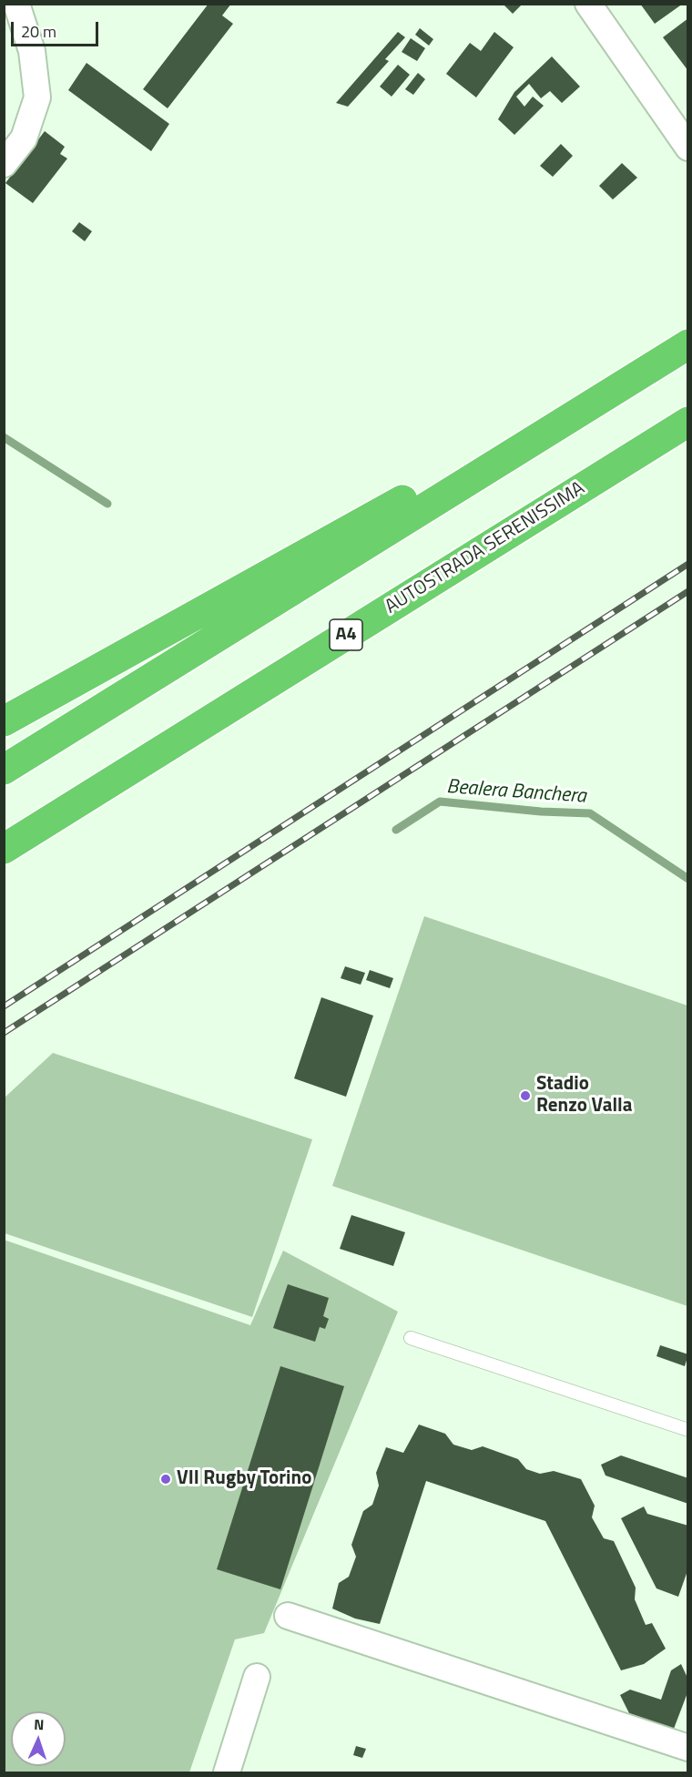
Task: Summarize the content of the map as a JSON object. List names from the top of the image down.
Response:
{
  "streets": {
    "highway": ["AUTOSTRADA SERENISSIMA", "A4"]
  },
  "water": ["Bealera Banchera"],
  "places": ["Stadio Renzo Valla", "VII Rugby Torino"],
  "scale_bar": "20 m",
  "north": "top"
}
